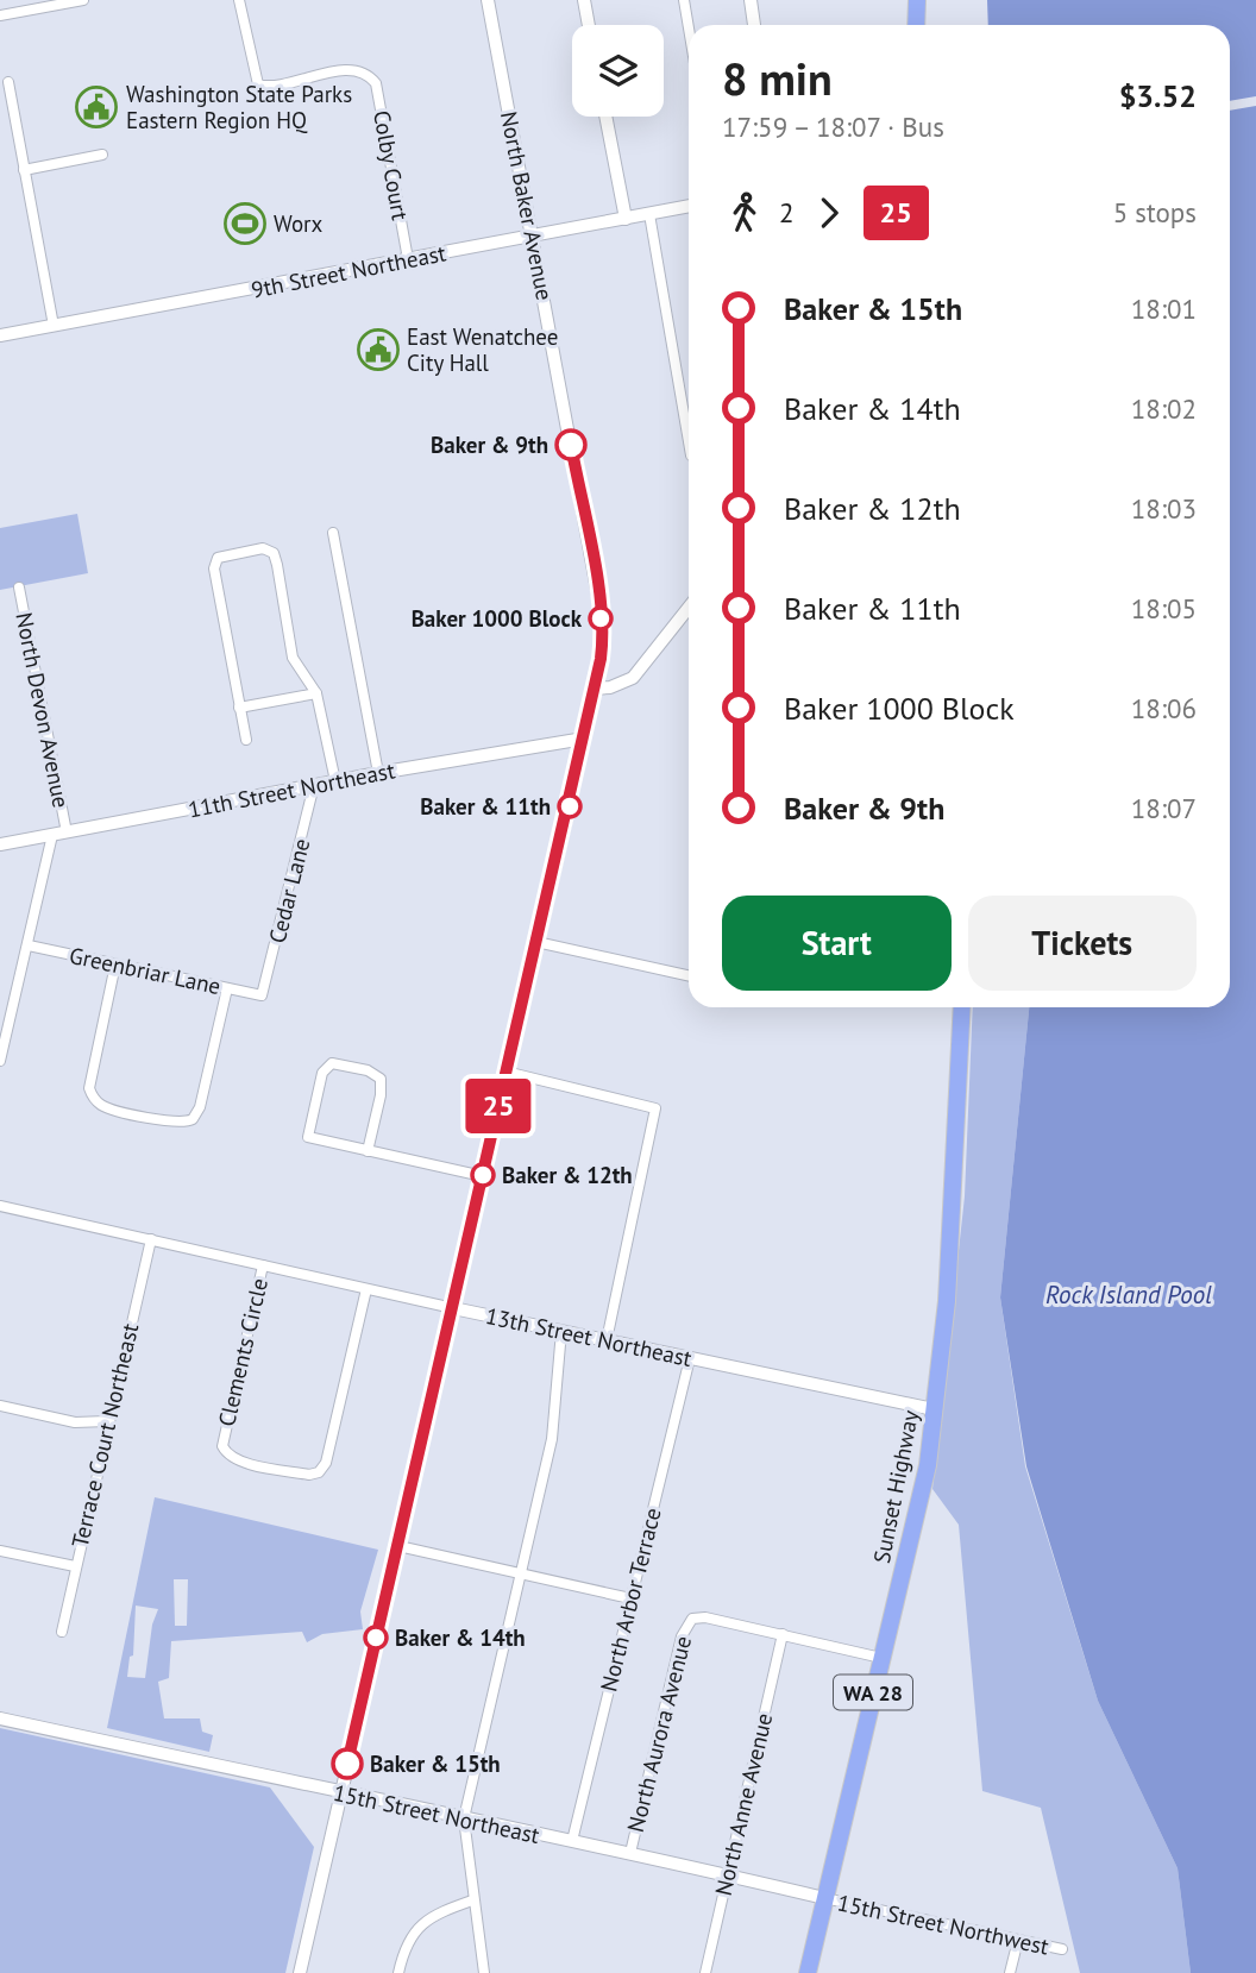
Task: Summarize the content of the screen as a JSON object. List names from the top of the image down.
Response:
{
  "streets": {
    "highway": ["Sunset Highway", "WA 28"],
    "main road": [
      "North Baker Avenue",
      "9th Street Northeast",
      "11th Street Northeast",
      "13th Street Northeast",
      "15th Street Northeast"
    ],
    "street": [
      "Colby Court",
      "North Devon Avenue",
      "Cedar Lane",
      "Greenbriar Lane",
      "Clements Circle",
      "Terrace Court Northeast",
      "North Arbor Terrace",
      "North Aurora Avenue",
      "North Anne Avenue",
      "15th Street Northwest"
    ]
  },
  "crossings": [
    ["Colby Court", "9th Street Northeast"],
    ["North Baker Avenue", "9th Street Northeast"],
    ["North Baker Avenue", "11th Street Northeast"],
    ["North Baker Avenue", "13th Street Northeast"],
    ["North Baker Avenue", "15th Street Northeast"],
    ["North Devon Avenue", "11th Street Northeast"],
    ["North Devon Avenue", "Greenbriar Lane"],
    ["11th Street Northeast", "Cedar Lane"],
    ["Cedar Lane", "Greenbriar Lane"],
    ["13th Street Northeast", "Clements Circle"],
    ["13th Street Northeast", "Terrace Court Northeast"],
    ["13th Street Northeast", "Sunset Highway"],
    ["13th Street Northeast", "North Arbor Terrace"],
    ["Sunset Highway", "15th Street Northeast"],
    ["Sunset Highway", "15th Street Northwest"],
    ["North Arbor Terrace", "15th Street Northeast"],
    ["North Aurora Avenue", "North Anne Avenue"],
    ["North Aurora Avenue", "15th Street Northeast"],
    ["North Anne Avenue", "15th Street Northeast"],
    ["15th Street Northeast", "15th Street Northwest"]
  ],
  "water": ["Rock Island Pool"],
  "places": {
    "public building": ["Washington State Parks Eastern Region HQ", "East Wenatchee City Hall"],
    "sports": ["Worx"],
    "other": [
      "Baker & 9th",
      "Baker 1000 Block",
      "Baker & 11th",
      "Baker & 12th",
      "Baker & 14th",
      "Baker & 15th"
    ]
  },
  "lines": ["bus line 25"],
  "page": {
    "on_map": "25",
    "heading": ["8 min", "17:59 – 18:07 · Bus", "$3.52"],
    "legs": ["2", "25", "5 stops"],
    "list": [
      {
        "name": "Baker & 15th",
        "value": "18:01"
      },
      {
        "name": "Baker & 14th",
        "value": "18:02"
      },
      {
        "name": "Baker & 12th",
        "value": "18:03"
      },
      {
        "name": "Baker & 11th",
        "value": "18:05"
      },
      {
        "name": "Baker 1000 Block",
        "value": "18:06"
      },
      {
        "name": "Baker & 9th",
        "value": "18:07"
      }
    ],
    "buttons": ["Start", "Tickets"]
  }
}
